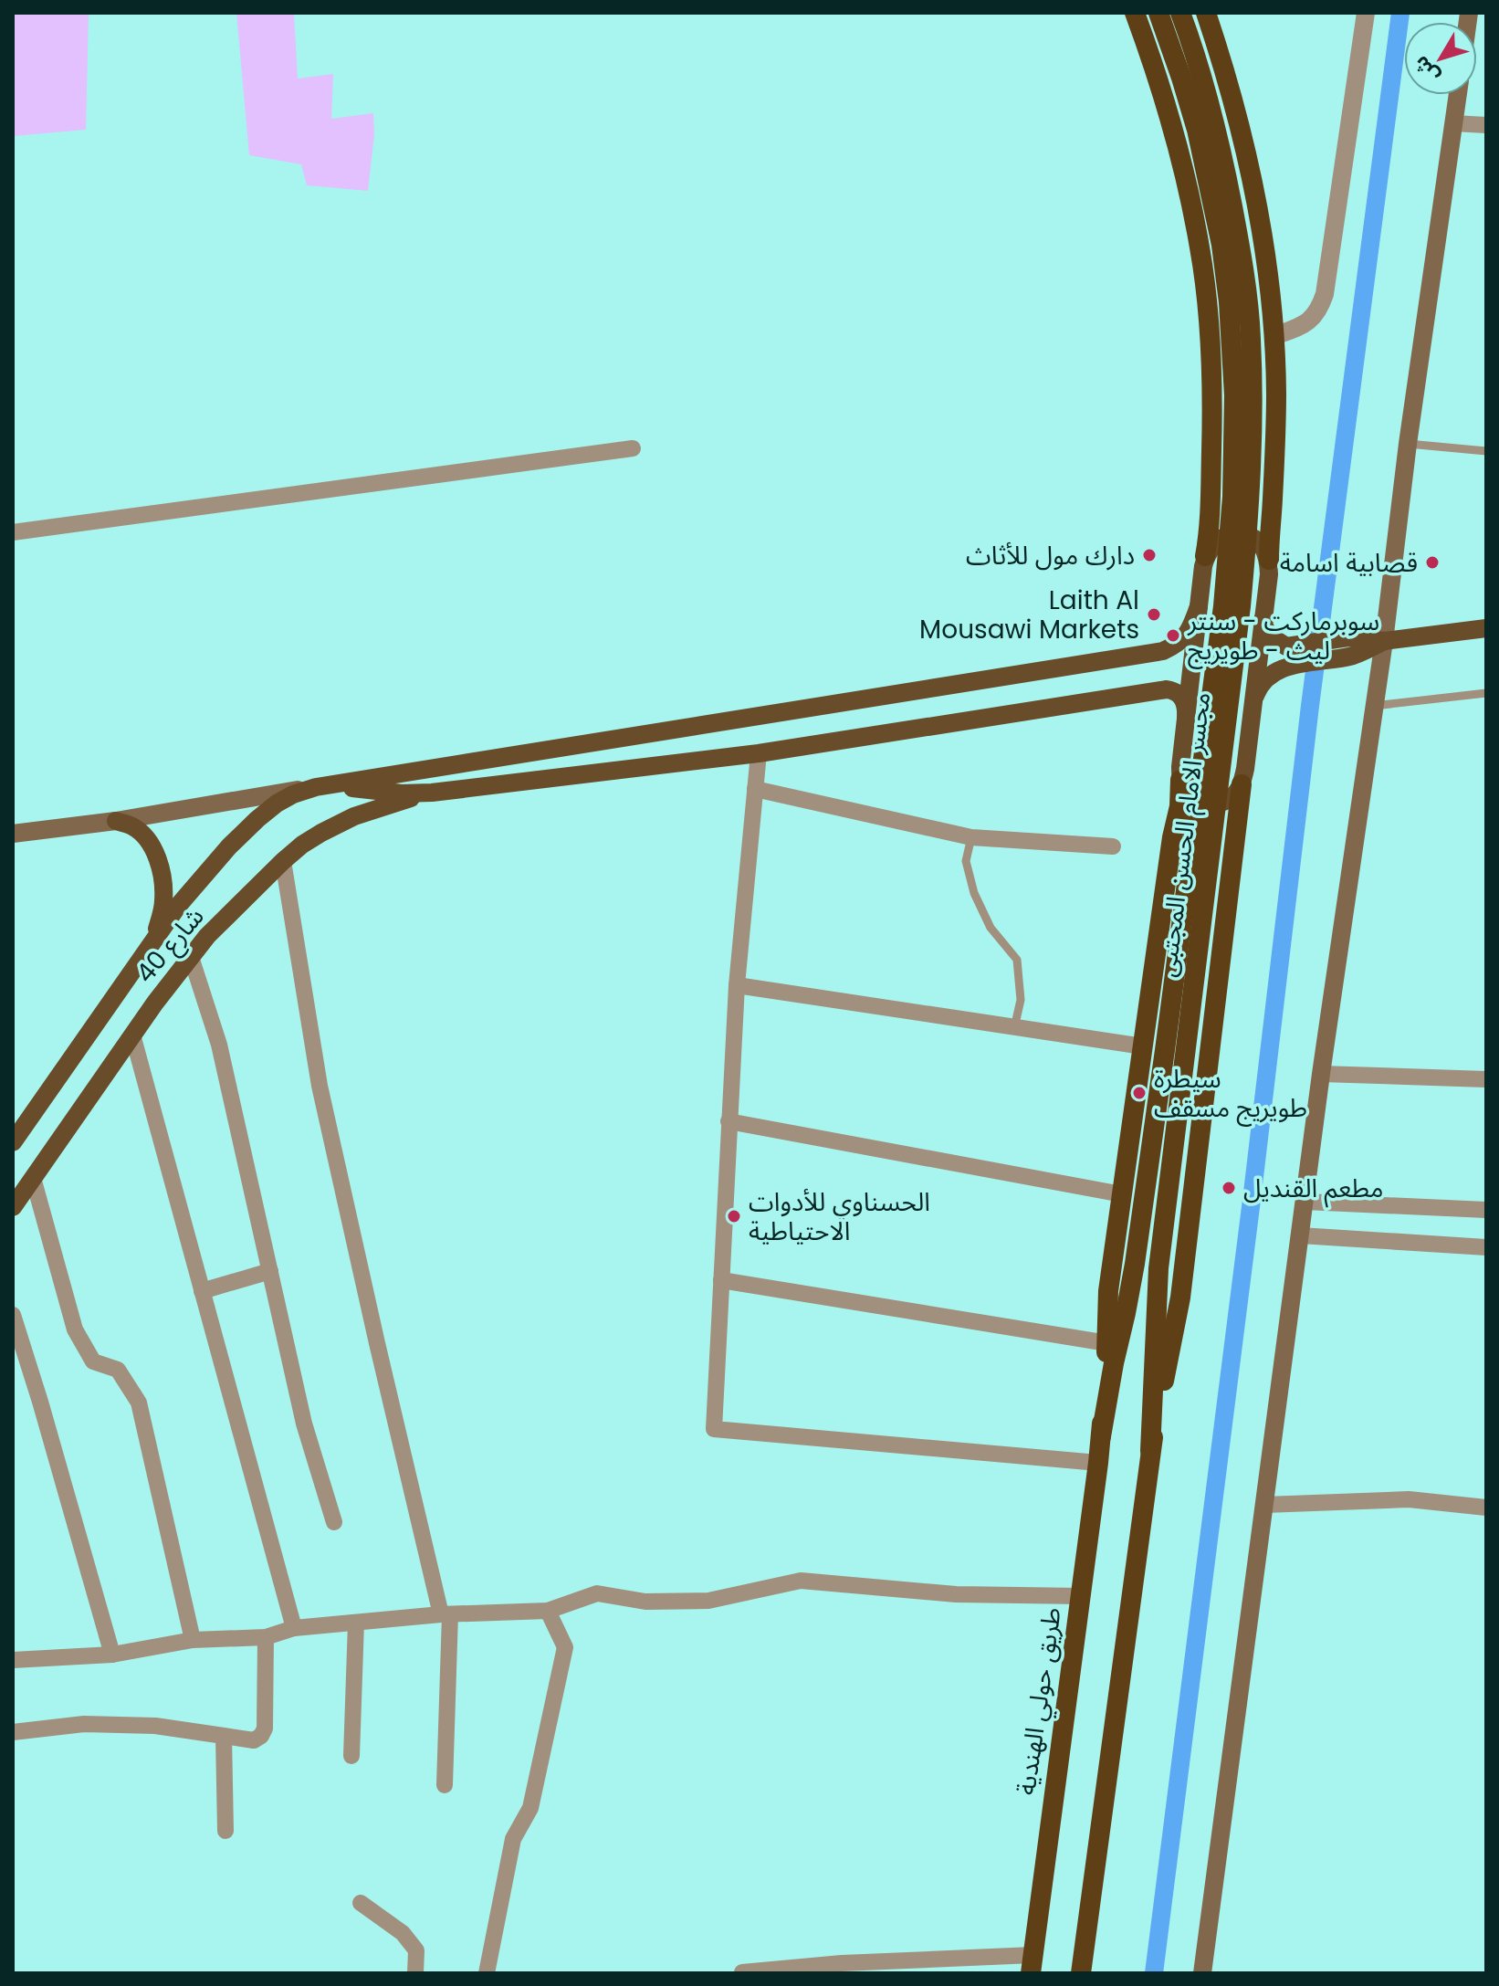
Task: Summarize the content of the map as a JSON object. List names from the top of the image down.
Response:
{
  "streets": {
    "highway": ["مجسر الامام الحسن المجتبى", "طريق حولي الهندية"],
    "main road": ["شارع 40"]
  },
  "crossings": [
    ["مجسر الامام الحسن المجتبى", "طريق حولي الهندية"]
  ],
  "places": [
    "دارك مول للأثاث",
    "قصابية اسامة",
    "Laith Al Mousawi Markets",
    "سوبرماركت - سنتر ليث - طويريج",
    "سيطرة طويريج مسقف",
    "مطعم القنديل",
    "الحسناوي للأدوات الاحتياطية"
  ],
  "north": "bottom left"
}
